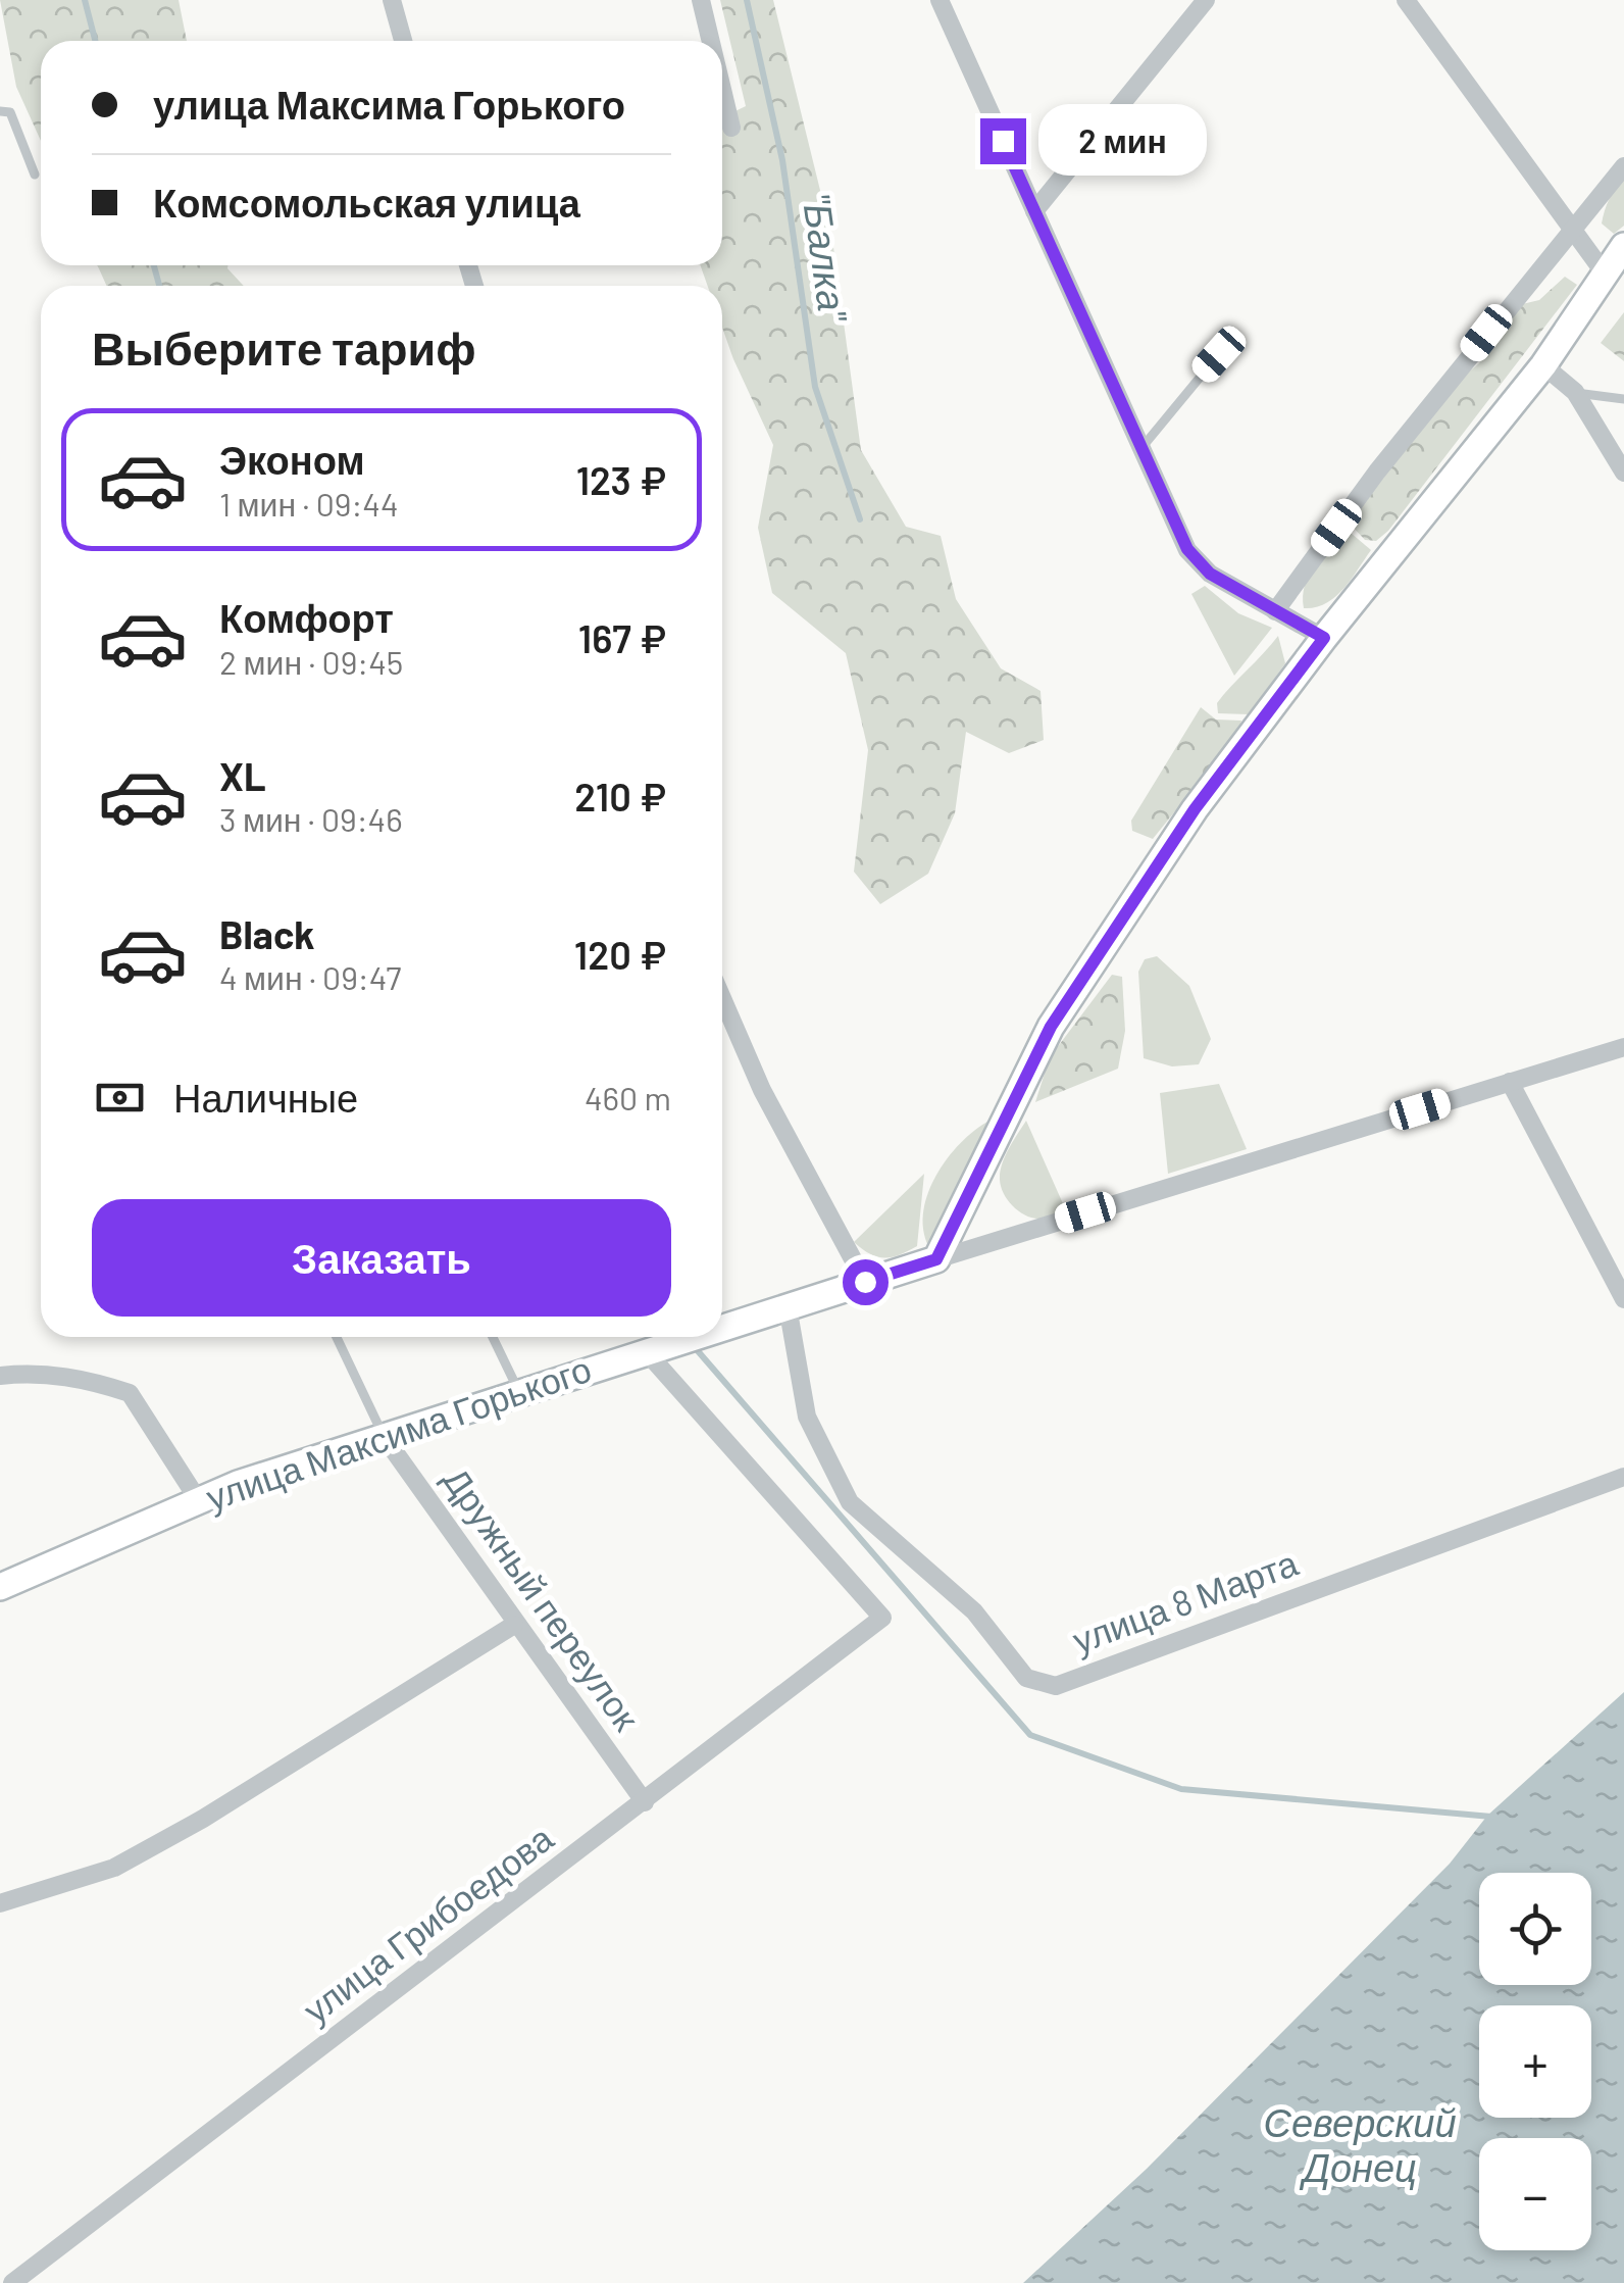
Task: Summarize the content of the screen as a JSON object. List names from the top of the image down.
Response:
{
  "streets": {
    "street": [
      "улица Максима Горького",
      "Дружный переулок",
      "улица 8 Марта",
      "улица Грибоедова"
    ]
  },
  "crossings": [
    ["улица Максима Горького", "Дружный переулок"],
    ["улица Максима Горького", "улица 8 Марта"],
    ["улица Максима Горького", "улица Грибоедова"],
    ["Дружный переулок", "улица Грибоедова"]
  ],
  "water": ["\"Балка\"", "Северский Донец"],
  "page": {
    "banner": ["улица Максима Горького", "Комсомольская улица"],
    "bubble": "2 мин",
    "heading": "Выберите тариф",
    "list": [
      {
        "name": "Эконом",
        "note": "1 мин · 09:44",
        "value": "123 ₽"
      },
      {
        "name": "Комфорт",
        "note": "2 мин · 09:45",
        "value": "167 ₽"
      },
      {
        "name": "XL",
        "note": "3 мин · 09:46",
        "value": "210 ₽"
      },
      {
        "name": "Black",
        "note": "4 мин · 09:47",
        "value": "120 ₽"
      }
    ],
    "pay": ["Наличные", "460 m"],
    "buttons": "Заказать",
    "map_buttons": ["+", "−"]
  }
}
